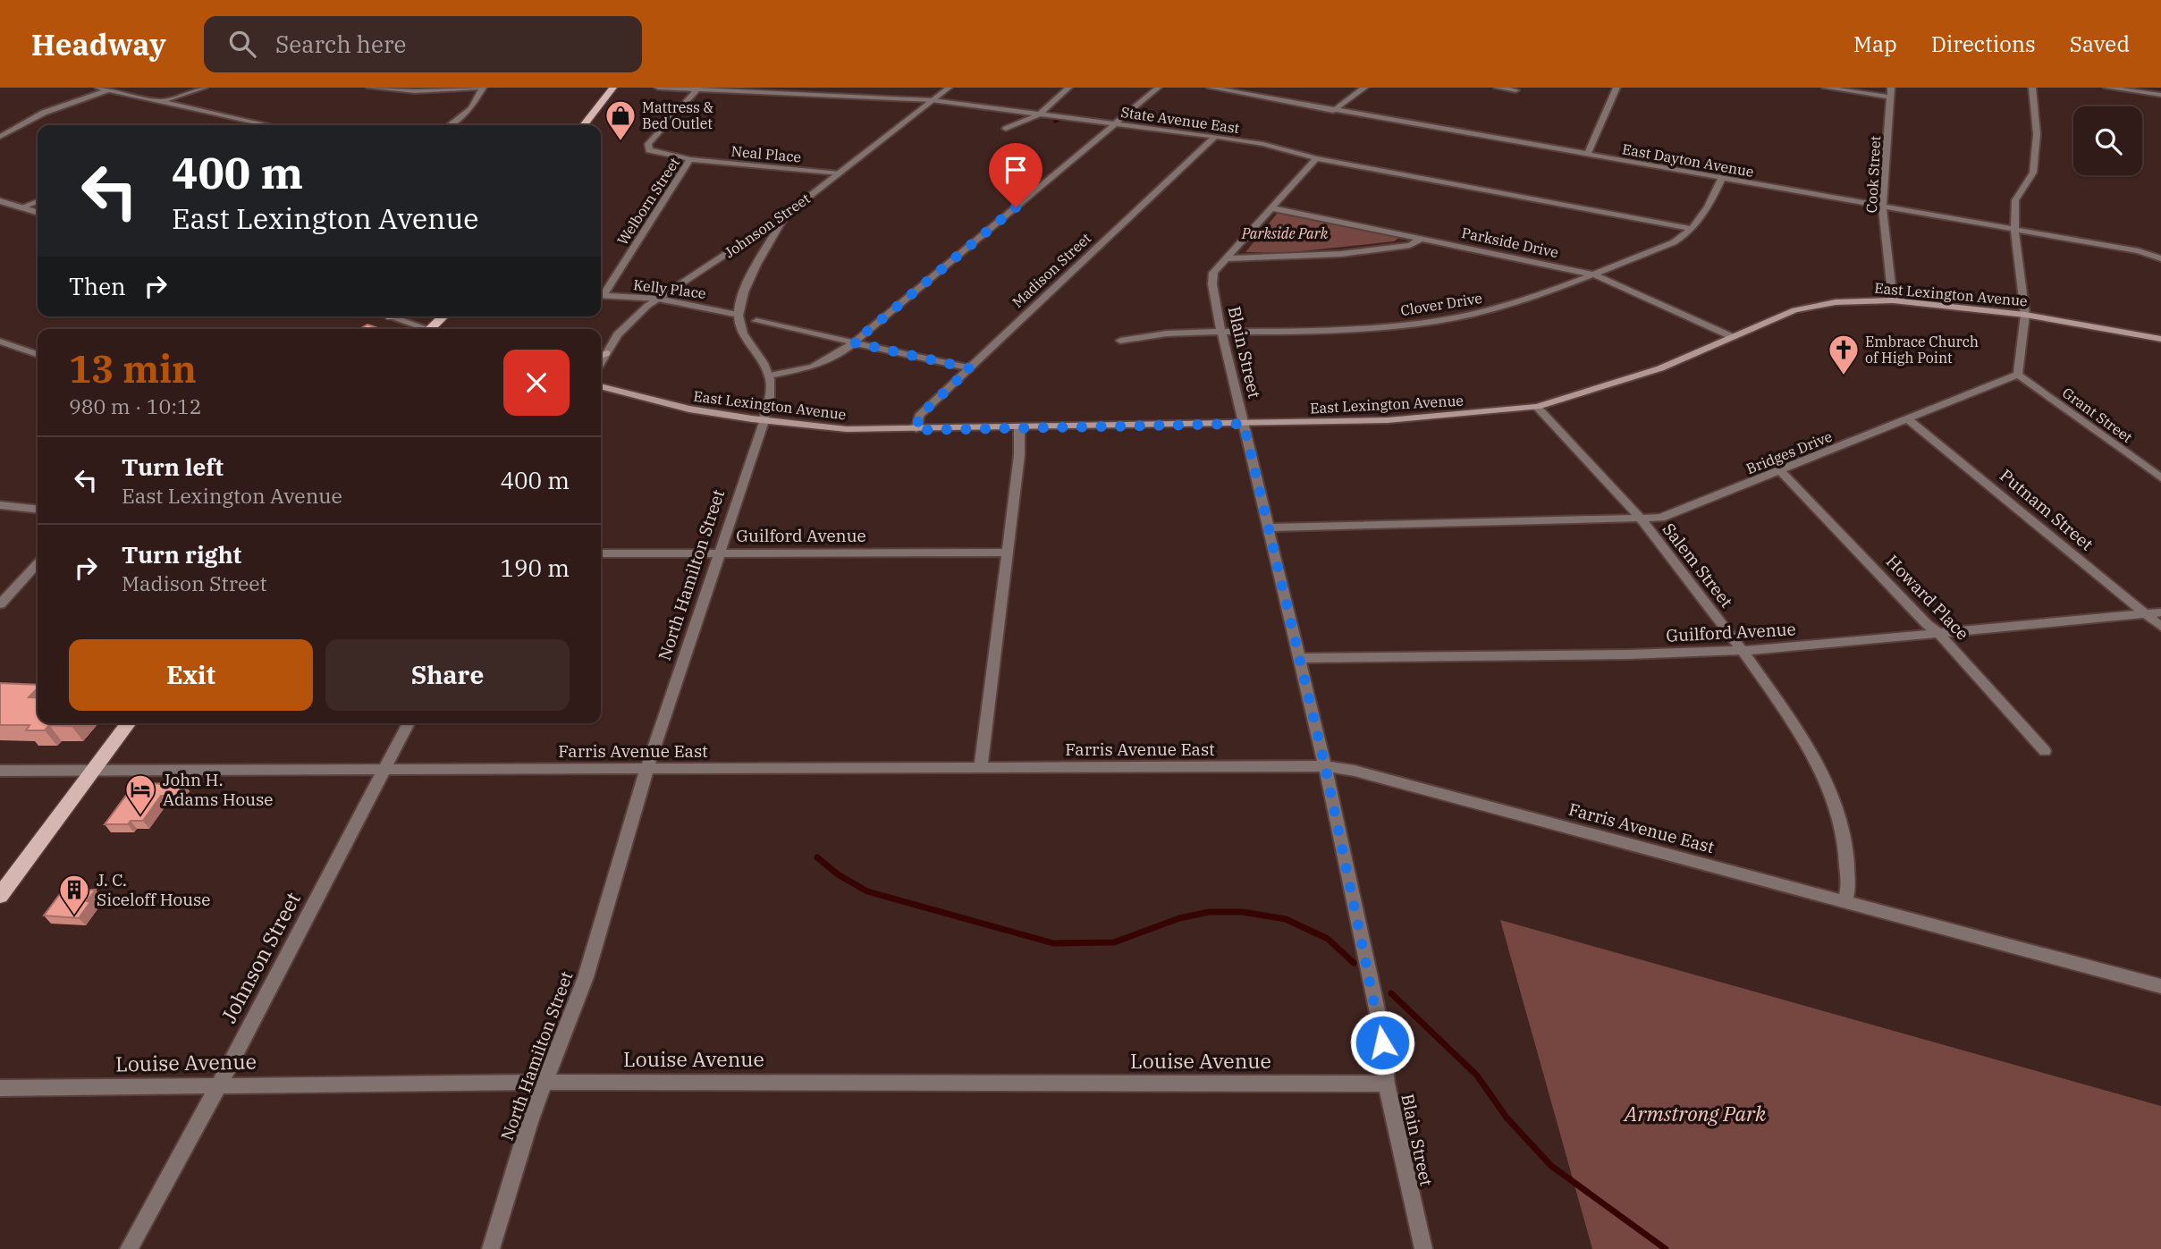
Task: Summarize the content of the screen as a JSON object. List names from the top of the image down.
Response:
{
  "streets": {
    "main road": ["East Lexington Avenue"],
    "street": [
      "State Avenue East",
      "Neal Place",
      "East Dayton Avenue",
      "Cook Street",
      "Welborn Street",
      "Johnson Street",
      "Parkside Drive",
      "Madison Street",
      "Kelly Place",
      "Clover Drive",
      "Blain Street",
      "Grant Street",
      "Bridges Drive",
      "Putnam Street",
      "Guilford Avenue",
      "Salem Street",
      "North Hamilton Street",
      "Howard Place",
      "Farris Avenue East",
      "Louise Avenue"
    ]
  },
  "crossings": [
    ["State Avenue East", "Welborn Street"],
    ["State Avenue East", "Johnson Street"],
    ["State Avenue East", "Madison Street"],
    ["State Avenue East", "Clover Drive"],
    ["State Avenue East", "Blain Street"],
    ["Neal Place", "Welborn Street"],
    ["Neal Place", "Johnson Street"],
    ["East Dayton Avenue", "Cook Street"],
    ["East Dayton Avenue", "Clover Drive"],
    ["Cook Street", "East Lexington Avenue"],
    ["Johnson Street", "Kelly Place"],
    ["Johnson Street", "Farris Avenue East"],
    ["Johnson Street", "Louise Avenue"],
    ["Parkside Drive", "East Lexington Avenue"],
    ["Parkside Drive", "Clover Drive"],
    ["Parkside Drive", "Blain Street"],
    ["Madison Street", "East Lexington Avenue"],
    ["East Lexington Avenue", "Blain Street"],
    ["East Lexington Avenue", "Salem Street"],
    ["East Lexington Avenue", "North Hamilton Street"],
    ["Clover Drive", "Blain Street"],
    ["Blain Street", "Bridges Drive"],
    ["Blain Street", "Guilford Avenue"],
    ["Blain Street", "Farris Avenue East"],
    ["Blain Street", "Louise Avenue"],
    ["Grant Street", "Bridges Drive"],
    ["Bridges Drive", "Putnam Street"],
    ["Bridges Drive", "Salem Street"],
    ["Bridges Drive", "Howard Place"],
    ["Putnam Street", "Guilford Avenue"],
    ["Guilford Avenue", "Salem Street"],
    ["Guilford Avenue", "North Hamilton Street"],
    ["Guilford Avenue", "Howard Place"],
    ["Salem Street", "Farris Avenue East"],
    ["North Hamilton Street", "Farris Avenue East"],
    ["North Hamilton Street", "Louise Avenue"]
  ],
  "parks": ["Parkside Park", "Armstrong Park"],
  "places": {
    "shop": ["Mattress & Bed Outlet"],
    "church": ["Embrace Church of High Point"],
    "hotel": ["John H. Adams House"],
    "building": ["J. C. Siceloff House"]
  },
  "page": {
    "header": "Headway",
    "search": "Search here",
    "nav": ["Map", "Directions", "Saved"],
    "turn": ["400 m", "East Lexington Avenue"],
    "then": "Then",
    "heading": ["13 min", "980 m · 10:12"],
    "list": [
      {
        "name": "Turn left",
        "note": "East Lexington Avenue",
        "value": "400 m"
      },
      {
        "name": "Turn right",
        "note": "Madison Street",
        "value": "190 m"
      }
    ],
    "buttons": ["Exit", "Share"]
  }
}
